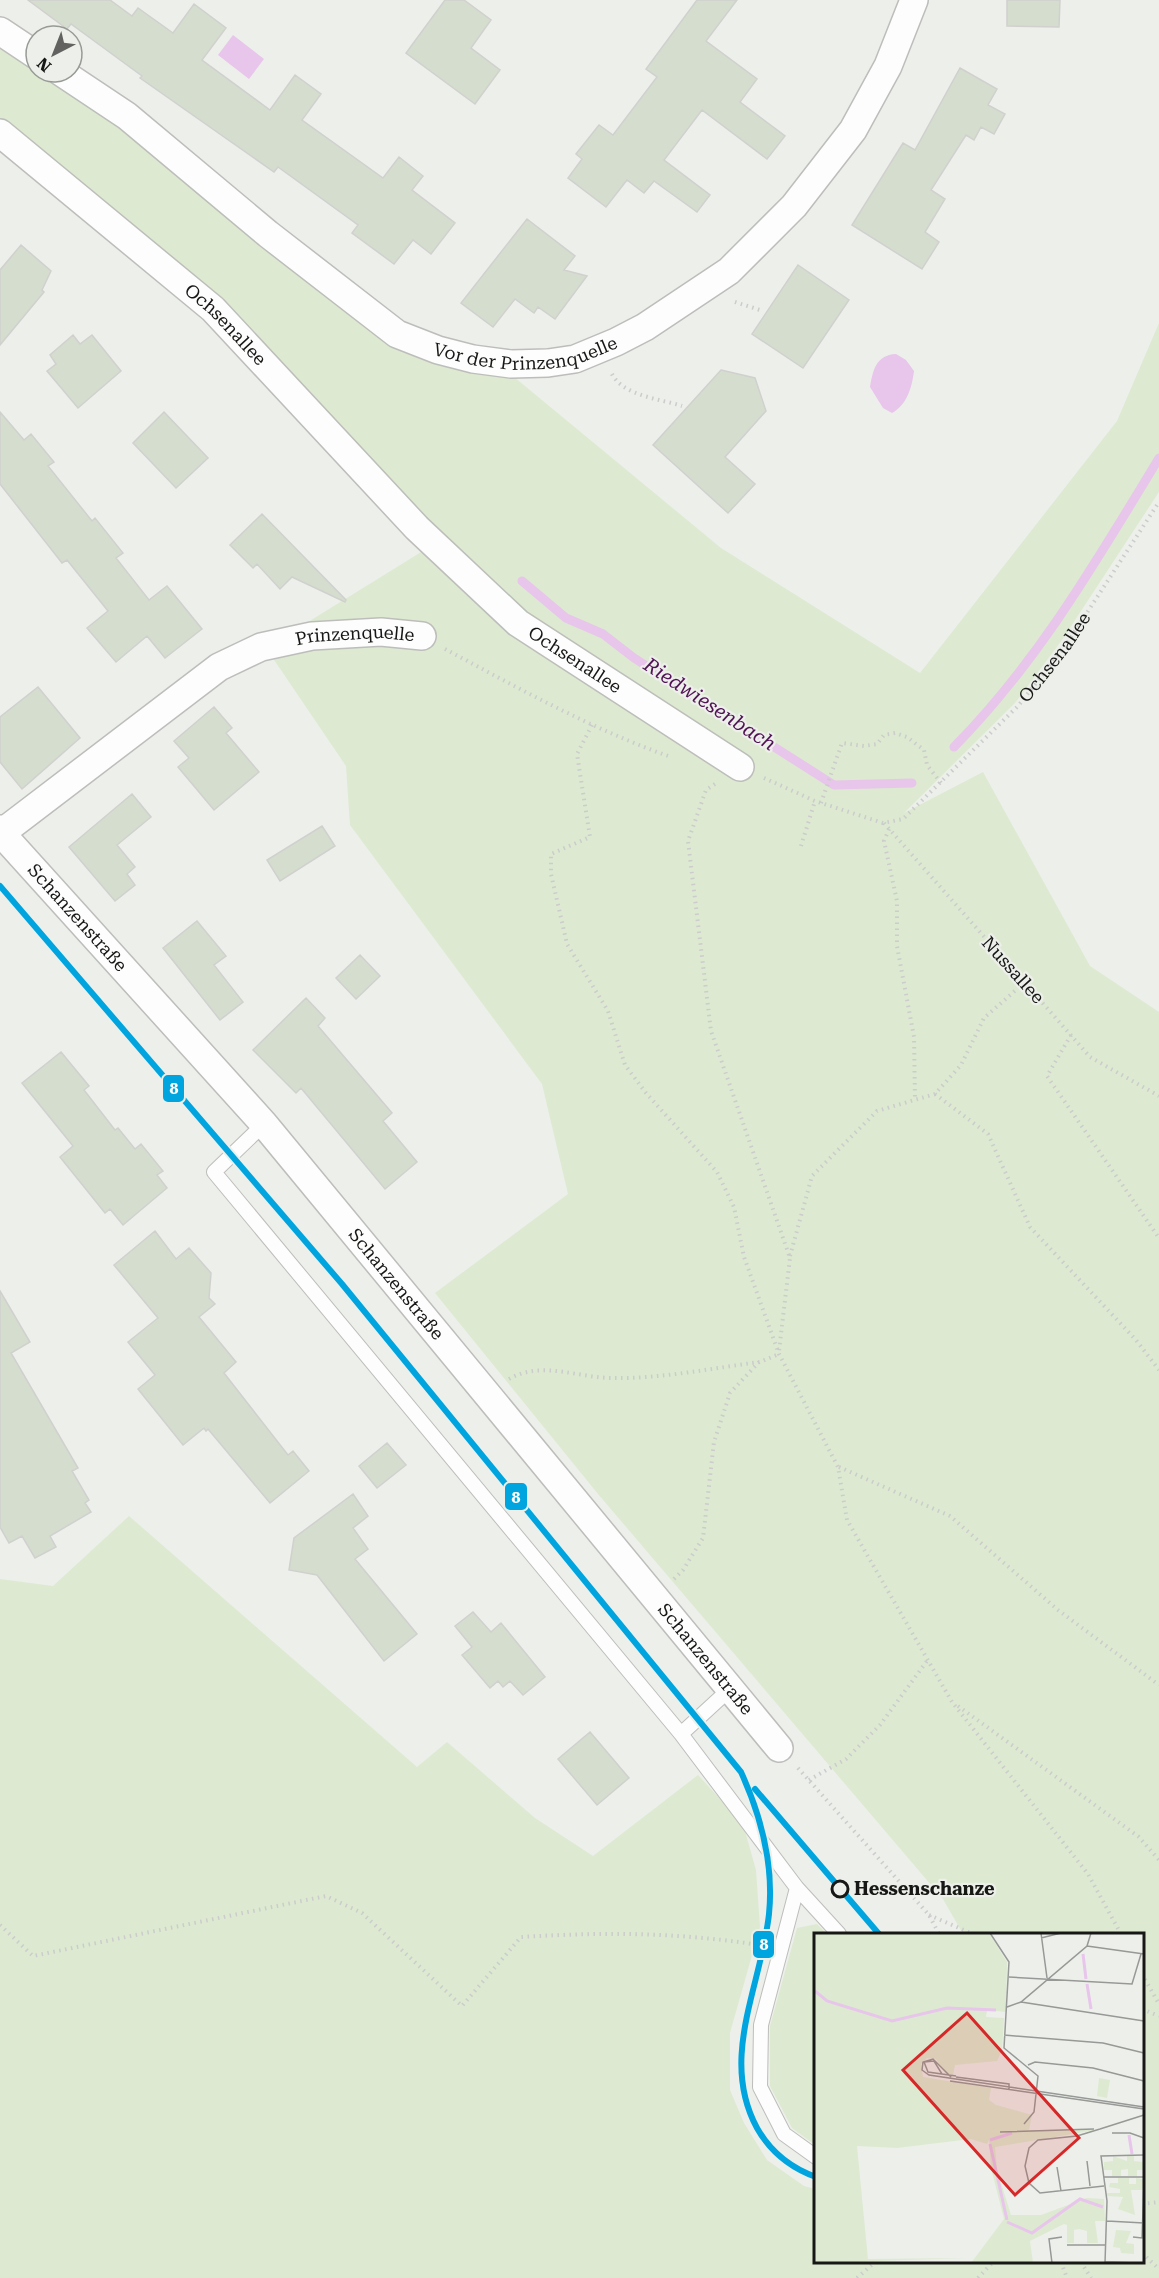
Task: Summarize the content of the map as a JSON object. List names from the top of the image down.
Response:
{
  "streets": {
    "street": [
      "Ochsenallee",
      "Vor der Prinzenquelle",
      "Prinzenquelle",
      "Schanzenstraße"
    ],
    "path": ["Nussallee"]
  },
  "crossings": [
    ["Ochsenallee", "Nussallee"],
    ["Prinzenquelle", "Schanzenstraße"]
  ],
  "water": ["Riedwiesenbach"],
  "places": ["Hessenschanze"],
  "lines": ["transit line 8"],
  "north": "bottom left"
}
